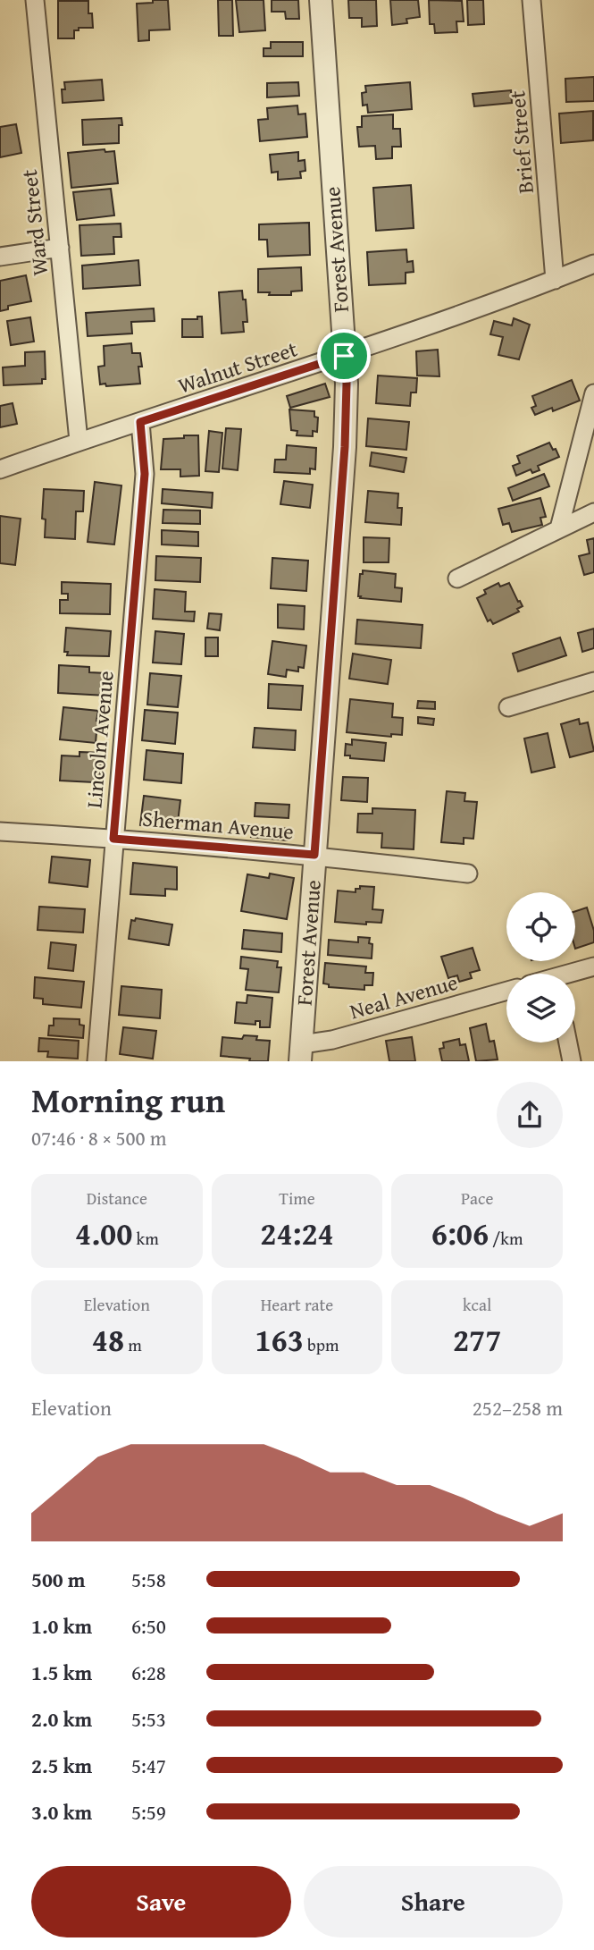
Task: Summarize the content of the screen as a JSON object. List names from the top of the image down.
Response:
{
  "streets": {
    "street": [
      "Brief Street",
      "Ward Street",
      "Forest Avenue",
      "Walnut Street",
      "Lincoln Avenue",
      "Sherman Avenue",
      "Neal Avenue"
    ]
  },
  "crossings": [
    ["Brief Street", "Walnut Street"],
    ["Ward Street", "Walnut Street"],
    ["Forest Avenue", "Walnut Street"],
    ["Forest Avenue", "Sherman Avenue"],
    ["Forest Avenue", "Neal Avenue"],
    ["Walnut Street", "Lincoln Avenue"],
    ["Lincoln Avenue", "Sherman Avenue"]
  ],
  "page": {
    "heading": ["Morning run", "07:46 · 8 × 500 m"],
    "stats": [
      ["Distance", "4.00 km"],
      ["Time", "24:24"],
      ["Pace", "6:06 /km"],
      ["Elevation", "48 m"],
      ["Heart rate", "163 bpm"],
      ["kcal", "277"]
    ],
    "chart": ["Elevation", "252–258 m"],
    "list": [
      {
        "name": "500 m",
        "note": "5:58"
      },
      {
        "name": "1.0 km",
        "note": "6:50"
      },
      {
        "name": "1.5 km",
        "note": "6:28"
      },
      {
        "name": "2.0 km",
        "note": "5:53"
      },
      {
        "name": "2.5 km",
        "note": "5:47"
      },
      {
        "name": "3.0 km",
        "note": "5:59"
      }
    ],
    "buttons": ["Save", "Share"]
  }
}
